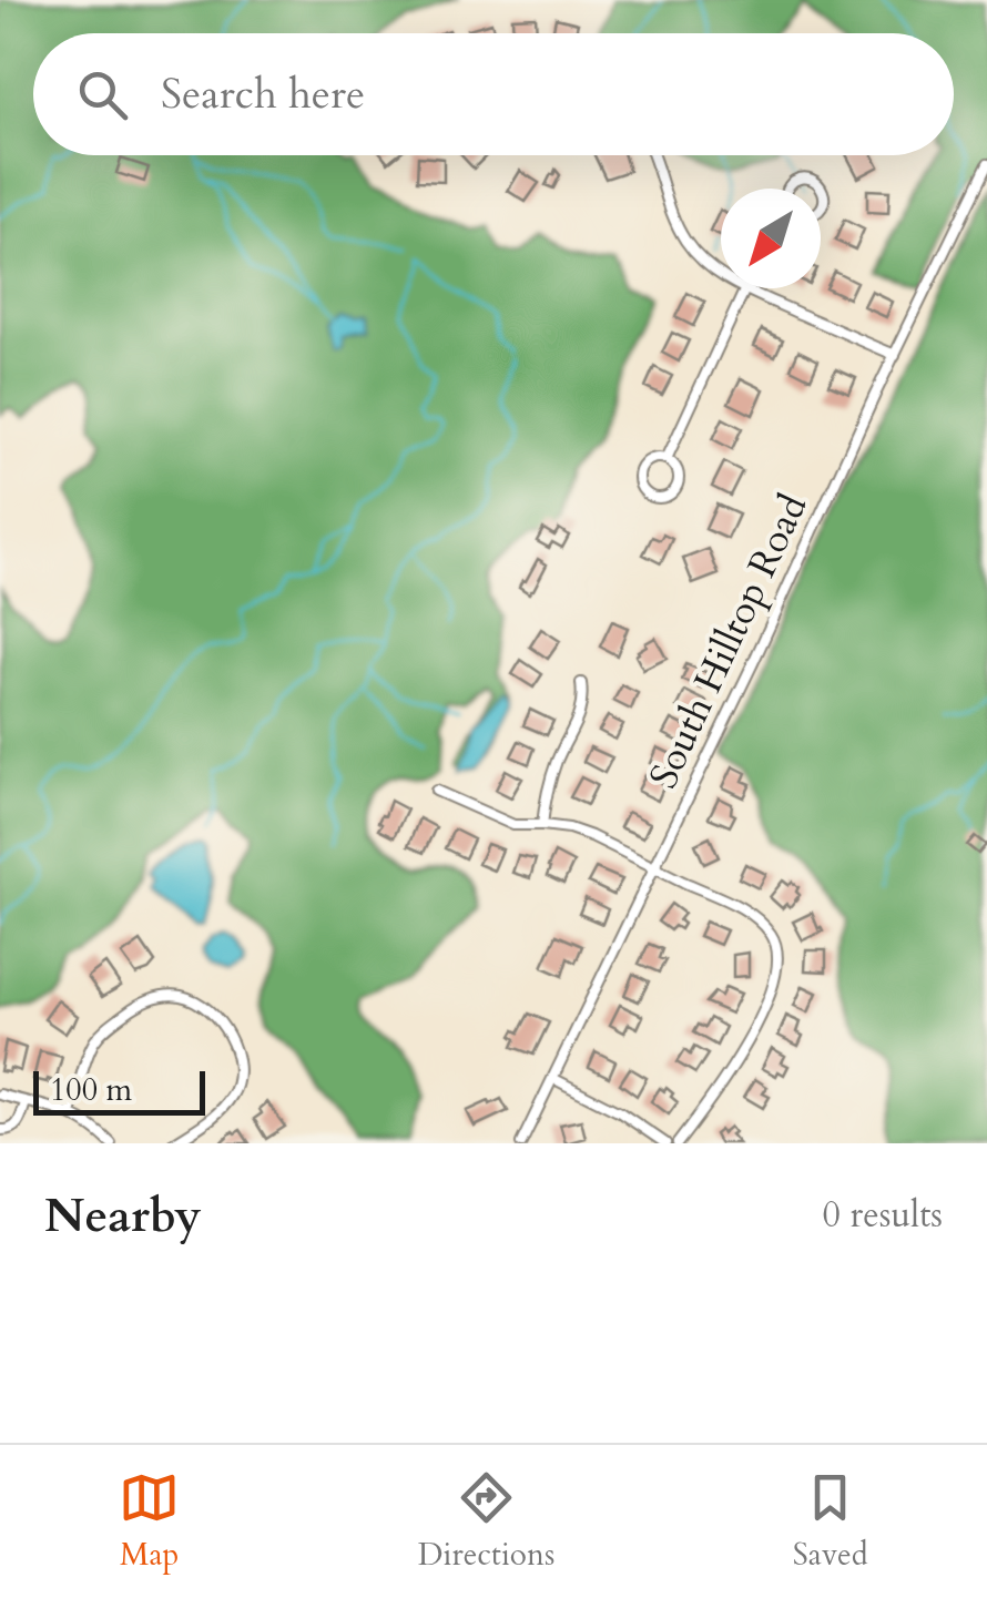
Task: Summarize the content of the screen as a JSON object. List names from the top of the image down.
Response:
{
  "streets": {
    "street": ["South Hilltop Road"]
  },
  "scale_bar": "100 m",
  "north": "bottom left",
  "page": {
    "search": "Search here",
    "scale": "100 m",
    "heading": ["Nearby", "0 results"],
    "nav": ["Map", "Directions", "Saved"]
  }
}
